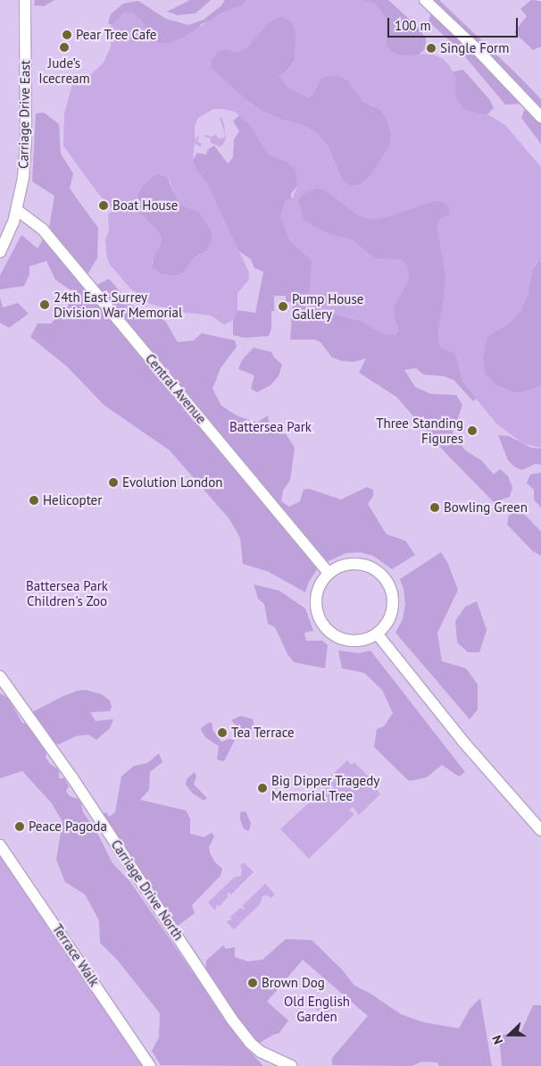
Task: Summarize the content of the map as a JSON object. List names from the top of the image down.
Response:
{
  "streets": {
    "street": [
      "Carriage Drive East",
      "Central Avenue",
      "Carriage Drive North",
      "Terrace Walk"
    ]
  },
  "crossings": [
    ["Carriage Drive East", "Central Avenue"]
  ],
  "parks": ["Battersea Park", "Battersea Park Children's Zoo", "Old English Garden"],
  "places": [
    "Pear Tree Cafe",
    "Jude’s Icecream",
    "Single Form",
    "Boat House",
    "24th East Surrey Division War Memorial",
    "Pump House Gallery",
    "Three Standing Figures",
    "Evolution London",
    "Helicopter",
    "Bowling Green",
    "Tea Terrace",
    "Big Dipper Tragedy Memorial Tree",
    "Peace Pagoda",
    "Brown Dog"
  ],
  "scale_bar": "100 m",
  "north": "left"
}
